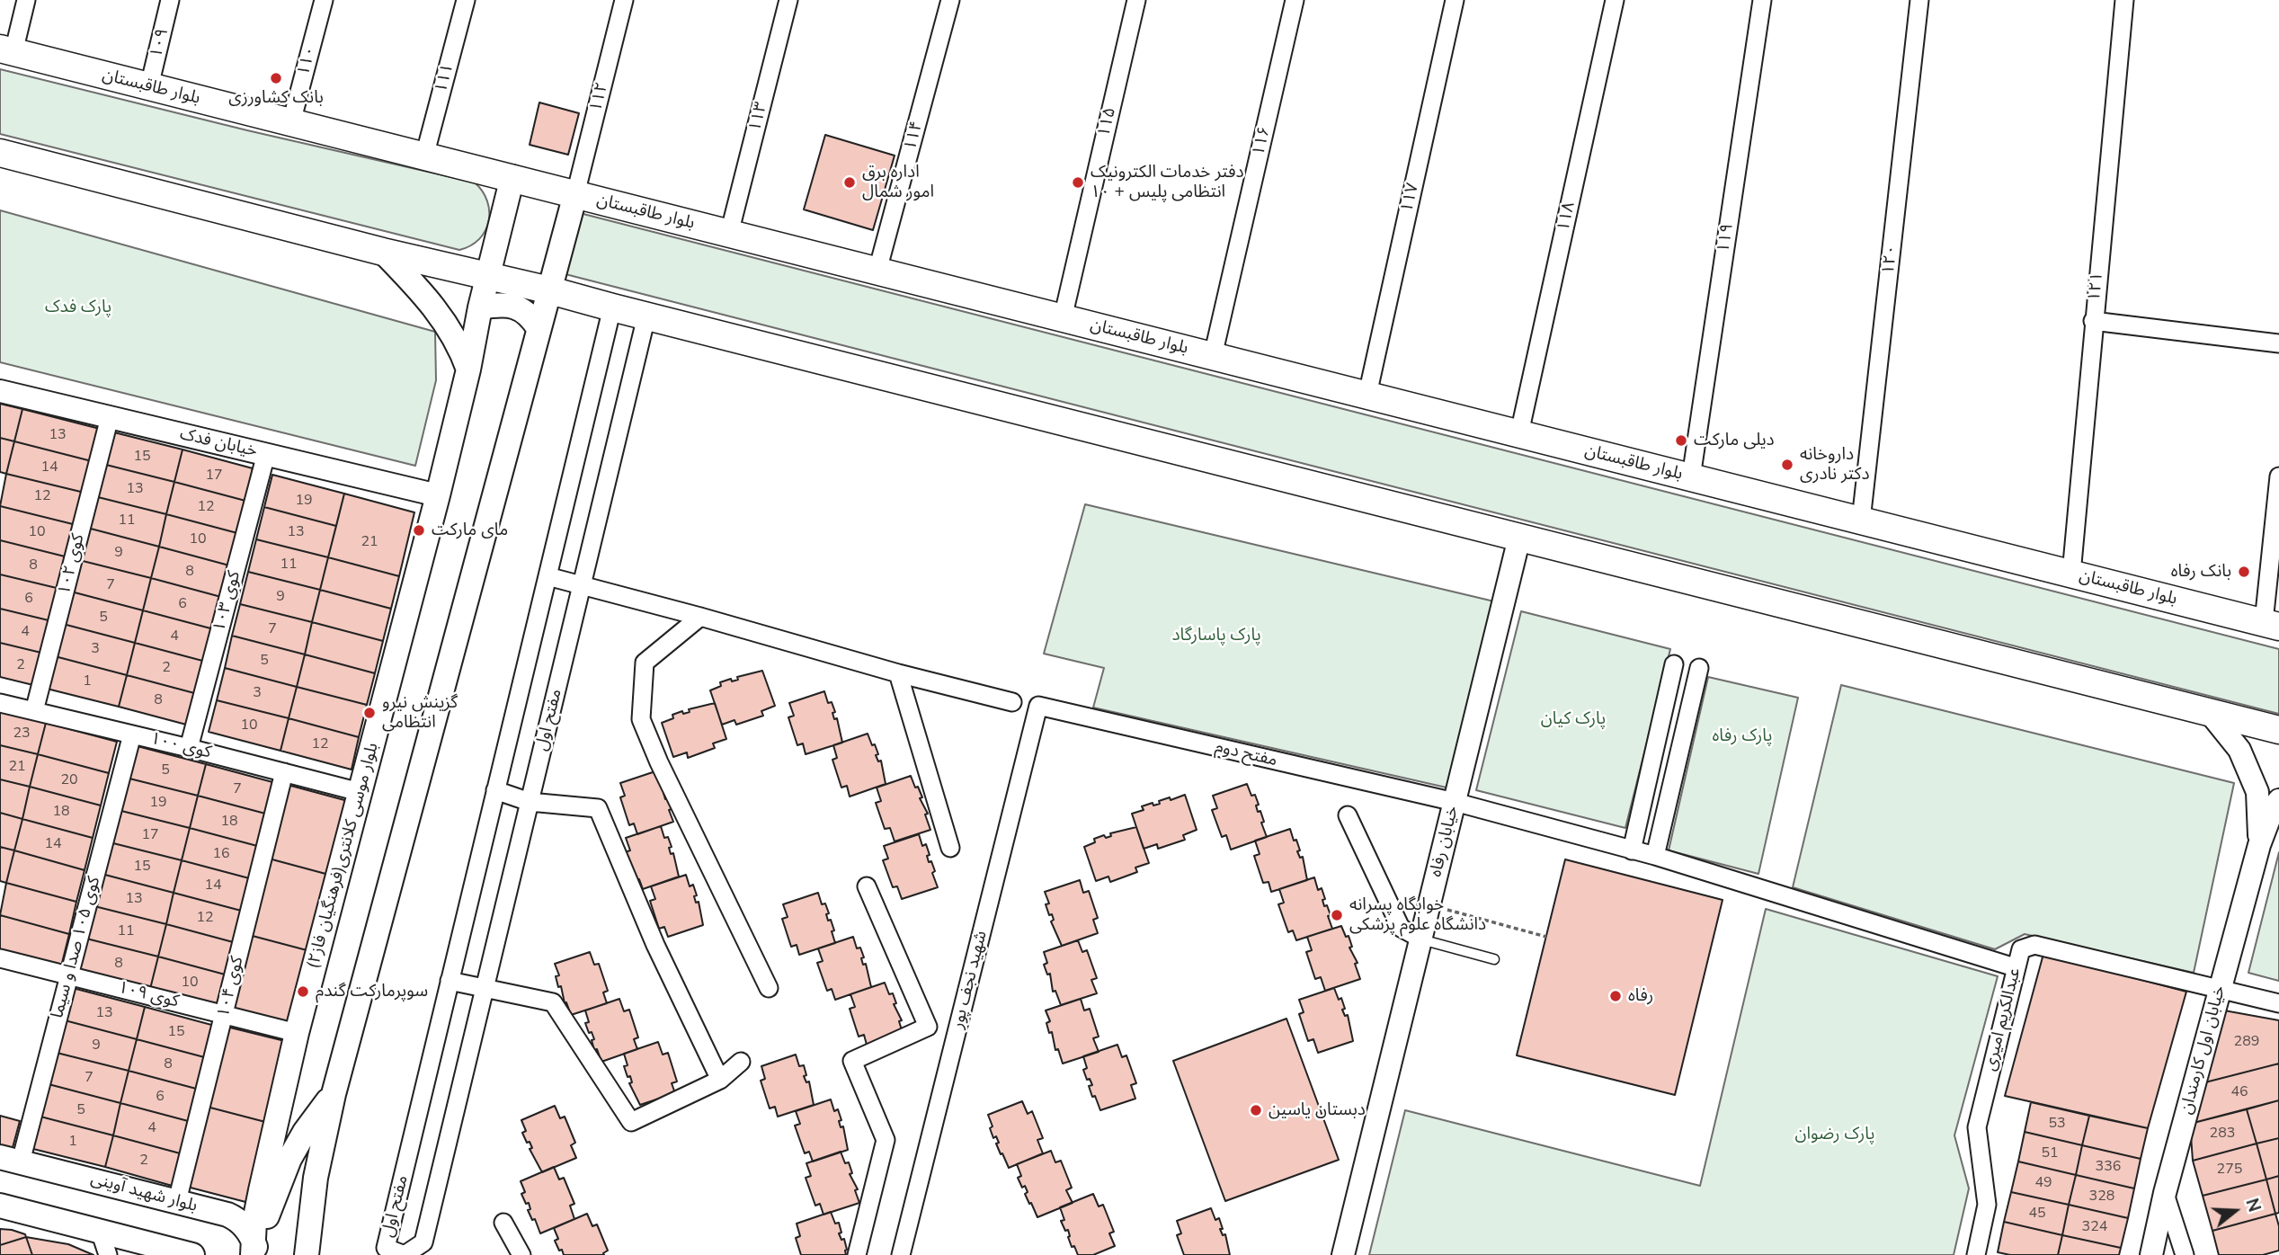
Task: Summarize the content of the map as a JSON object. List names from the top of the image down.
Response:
{
  "streets": {
    "main road": ["بلوار طاقبستان", "بلوار موسی کلانتری(فرهنگیان فاز۲)", "بلوار شهید آوینی"],
    "street": [
      "۱۰۹",
      "۱۱۰",
      "۱۱۱",
      "۱۱۲",
      "۱۱۳",
      "۱۱۵",
      "۱۱۴",
      "۱۱۶",
      "۱۱۷",
      "۱۱۸",
      "۱۱۹",
      "۱۲۰",
      "۱۲۱",
      "خیابان فدک",
      "کوی ۱۰۲",
      "کوی ۱۰۳",
      "مفتح اول",
      "کوی ۱۰۰",
      "مفتح دوم",
      "خیابان رفاه",
      "کوی ۱۰۵ صدا و سیما",
      "شهید نجف پور",
      "کوی ۱۰۴",
      "کوی ۱۰۹",
      "عبدالکریم امیری",
      "خیابان اول کارمندان"
    ]
  },
  "crossings": [
    ["۱۰۹", "بلوار طاقبستان"],
    ["۱۱۰", "بلوار طاقبستان"],
    ["۱۱۱", "بلوار طاقبستان"],
    ["بلوار طاقبستان", "۱۱۲"],
    ["بلوار طاقبستان", "۱۱۳"],
    ["بلوار طاقبستان", "۱۱۵"],
    ["بلوار طاقبستان", "۱۱۴"],
    ["بلوار طاقبستان", "۱۱۶"],
    ["بلوار طاقبستان", "۱۱۷"],
    ["بلوار طاقبستان", "۱۱۸"],
    ["بلوار طاقبستان", "۱۱۹"],
    ["بلوار طاقبستان", "۱۲۰"],
    ["بلوار طاقبستان", "۱۲۱"],
    ["بلوار طاقبستان", "بلوار موسی کلانتری(فرهنگیان فاز۲)"],
    ["خیابان فدک", "کوی ۱۰۲"],
    ["خیابان فدک", "کوی ۱۰۳"],
    ["خیابان فدک", "بلوار موسی کلانتری(فرهنگیان فاز۲)"],
    ["کوی ۱۰۲", "کوی ۱۰۰"],
    ["کوی ۱۰۳", "کوی ۱۰۰"],
    ["کوی ۱۰۰", "بلوار موسی کلانتری(فرهنگیان فاز۲)"],
    ["کوی ۱۰۰", "کوی ۱۰۵ صدا و سیما"],
    ["کوی ۱۰۰", "کوی ۱۰۴"],
    ["مفتح دوم", "خیابان رفاه"],
    ["مفتح دوم", "شهید نجف پور"],
    ["مفتح دوم", "عبدالکریم امیری"],
    ["بلوار موسی کلانتری(فرهنگیان فاز۲)", "کوی ۱۰۹"],
    ["بلوار موسی کلانتری(فرهنگیان فاز۲)", "بلوار شهید آوینی"],
    ["کوی ۱۰۵ صدا و سیما", "کوی ۱۰۹"],
    ["کوی ۱۰۵ صدا و سیما", "بلوار شهید آوینی"],
    ["کوی ۱۰۴", "کوی ۱۰۹"],
    ["کوی ۱۰۴", "بلوار شهید آوینی"],
    ["عبدالکریم امیری", "خیابان اول کارمندان"]
  ],
  "parks": [
    "پارک فدک",
    "پارک پاسارگاد",
    "پارک کیان",
    "پارک رفاه",
    "پارک رضوان"
  ],
  "places": [
    "بانک کشاورزی",
    "اداره برق امور شمال",
    "دفتر خدمات الکترونیک انتظامی پلیس + ۱۰",
    "دیلی مارکت",
    "داروخانه دکتر نادری",
    "مای مارکت",
    "بانک رفاه",
    "گزینش نیرو انتظامی",
    "خوابگاه پسرانه دانشگاه علوم پزشکی",
    "سوپرمارکت گندم",
    "رفاه",
    "دبستان یاسین"
  ],
  "house_numbers": [
    "13",
    "15",
    "14",
    "17",
    "13",
    "12",
    "19",
    "12",
    "11",
    "10",
    "13",
    "10",
    "21",
    "9",
    "11",
    "8",
    "8",
    "7",
    "9",
    "6",
    "6",
    "5",
    "7",
    "4",
    "4",
    "3",
    "5",
    "2",
    "2",
    "1",
    "3",
    "8",
    "10",
    "23",
    "12",
    "21",
    "5",
    "20",
    "7",
    "19",
    "18",
    "18",
    "17",
    "14",
    "16",
    "15",
    "14",
    "13",
    "12",
    "11",
    "8",
    "10",
    "13",
    "15",
    "289",
    "9",
    "8",
    "7",
    "46",
    "6",
    "5",
    "53",
    "4",
    "283",
    "1",
    "51",
    "2",
    "336",
    "275",
    "49",
    "328",
    "45",
    "324"
  ],
  "north": "right"
}
